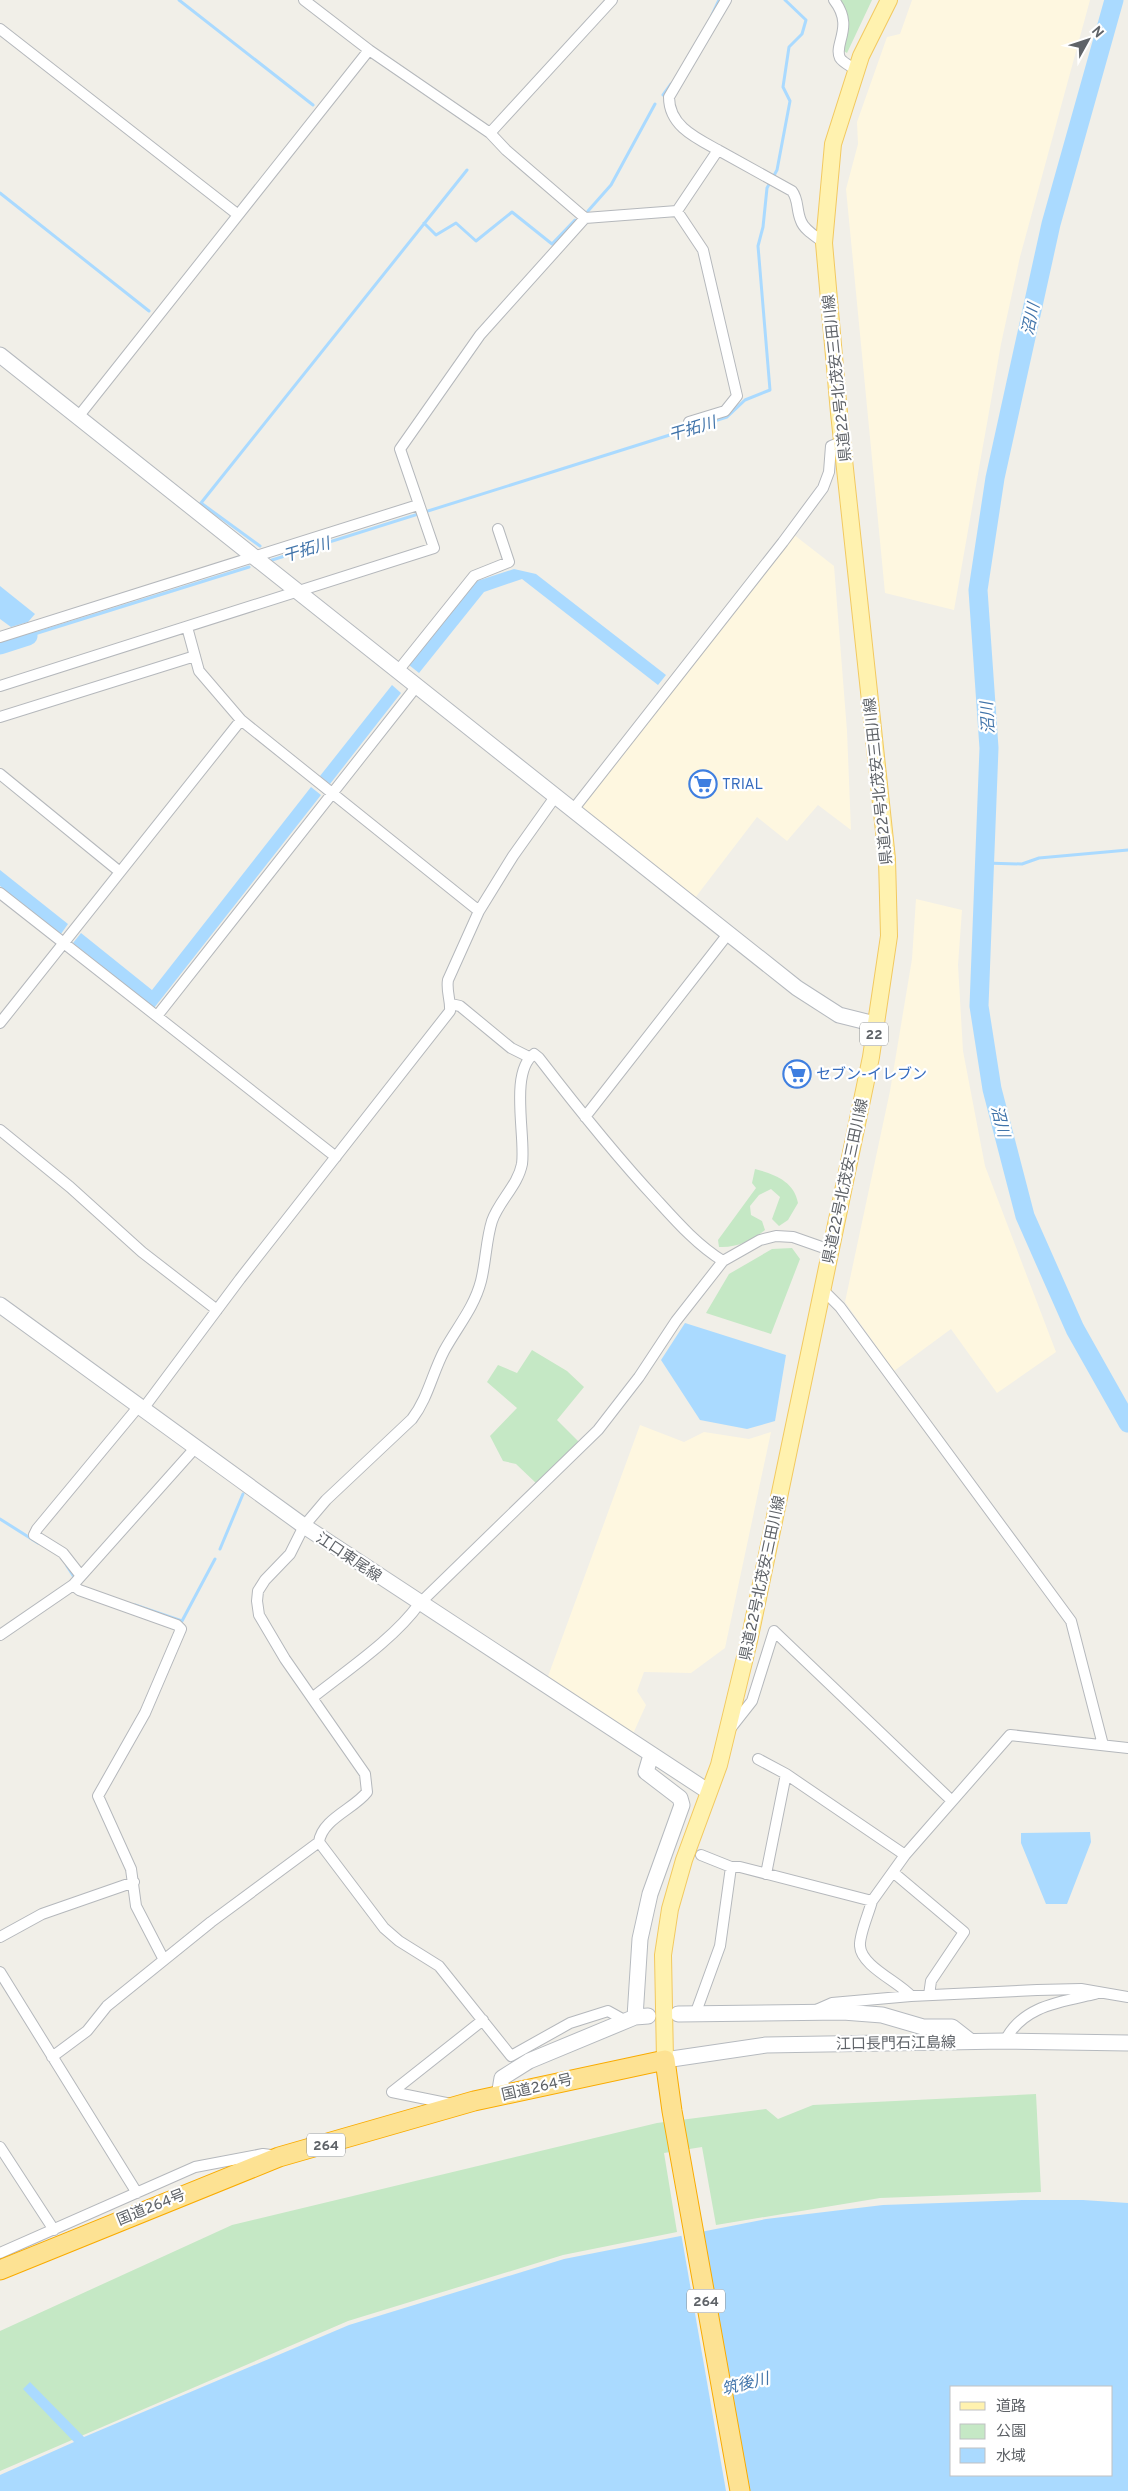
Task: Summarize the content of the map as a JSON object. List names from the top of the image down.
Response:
{
  "streets": {
    "highway": ["国道264号", "264"],
    "main road": ["県道22号北茂安三田川線", "22"],
    "street": ["江口東尾線", "江口長門石江島線"]
  },
  "crossings": [
    ["県道22号北茂安三田川線", "江口東尾線"],
    ["県道22号北茂安三田川線", "江口長門石江島線"],
    ["県道22号北茂安三田川線", "国道264号"],
    ["県道22号北茂安三田川線", "264"],
    ["江口長門石江島線", "国道264号"],
    ["江口長門石江島線", "264"],
    ["国道264号", "264"]
  ],
  "water": ["沼川", "干拓川", "筑後川"],
  "places": {
    "supermarket": ["TRIAL", "セブン-イレブン"]
  },
  "legend": ["道路", "公園", "水域"],
  "north": "top right"
}
